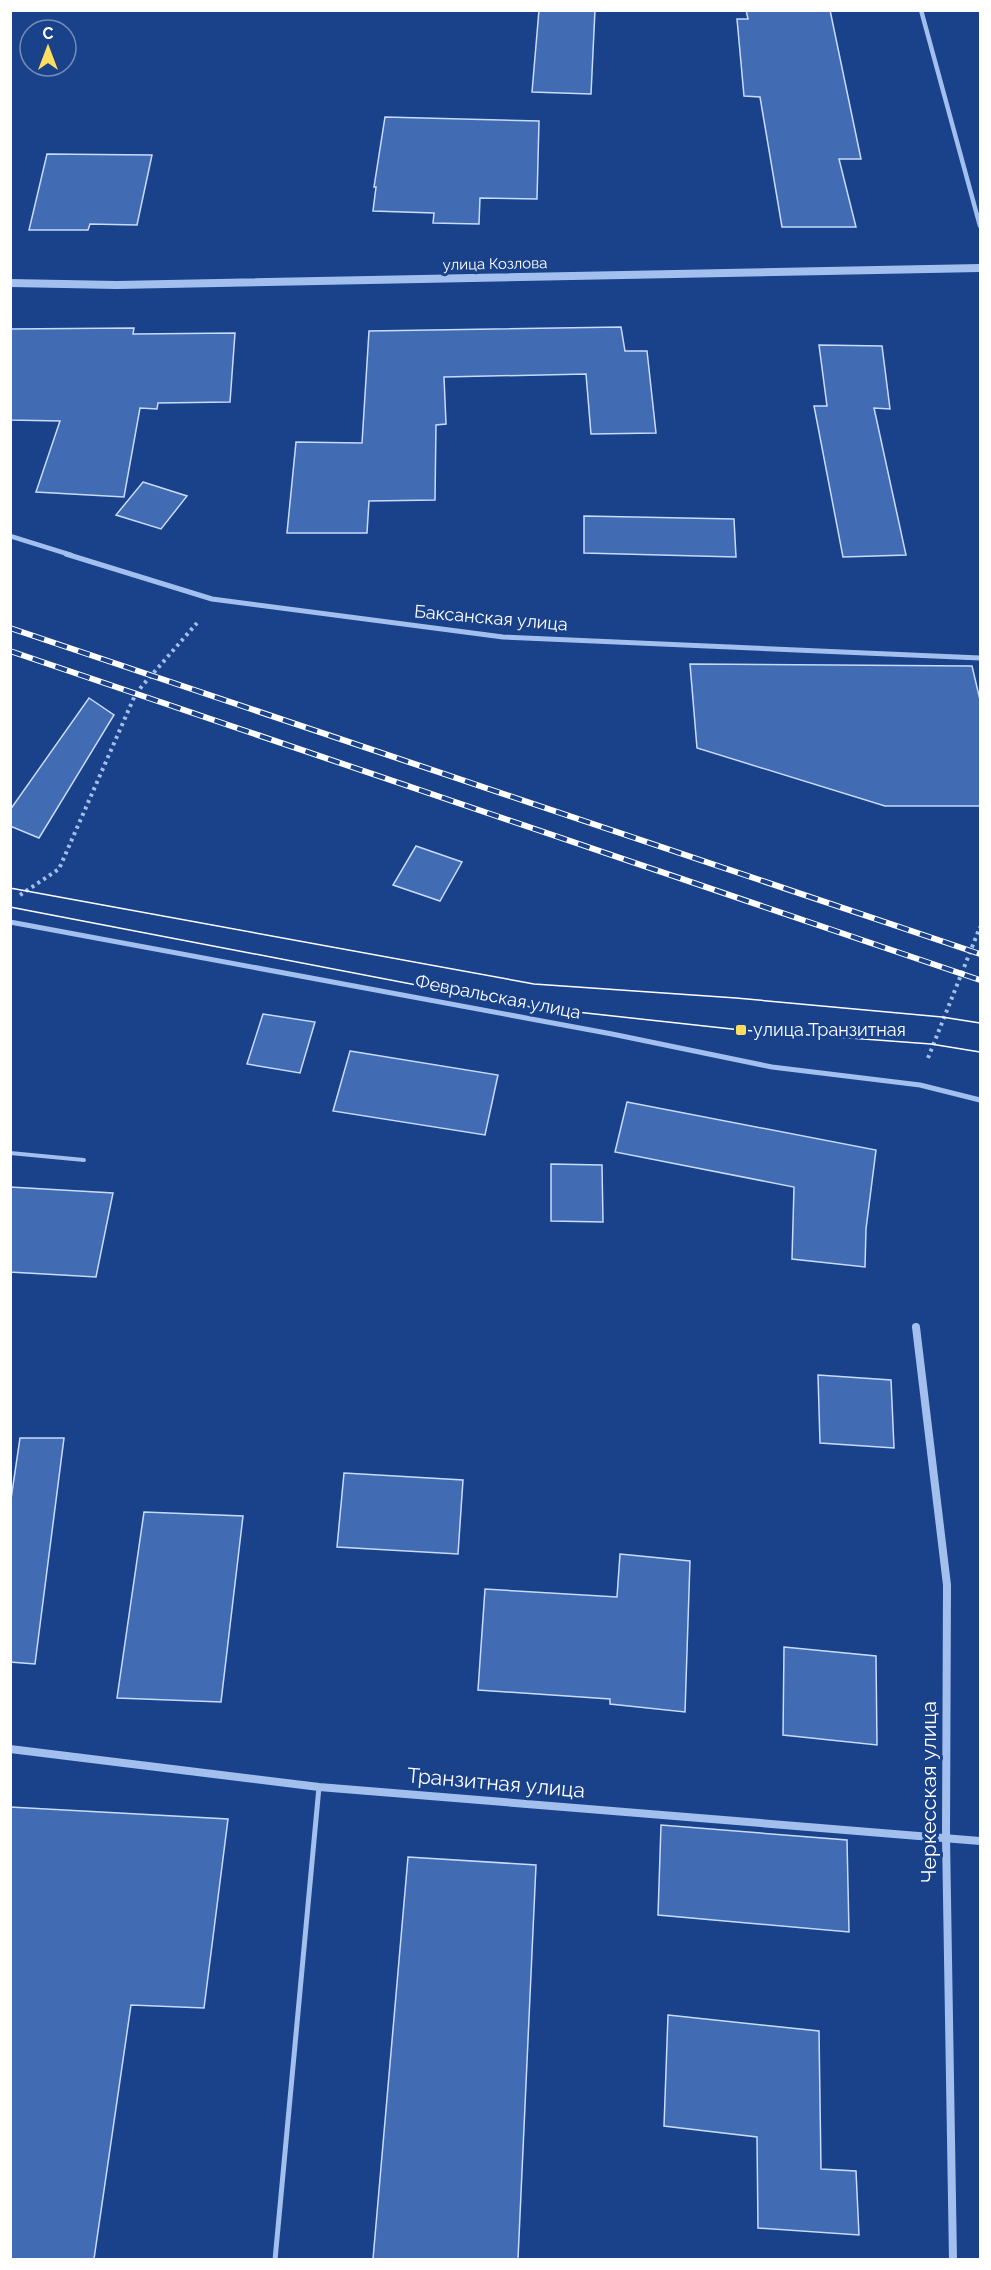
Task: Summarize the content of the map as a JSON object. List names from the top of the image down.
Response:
{
  "streets": {
    "street": [
      "улица Козлова",
      "Баксанская улица",
      "Февральская улица",
      "Транзитная улица",
      "Черкесская улица"
    ]
  },
  "crossings": [
    ["Транзитная улица", "Черкесская улица"]
  ],
  "places": {
    "transit": ["улица Транзитная"]
  },
  "north": "top"
}
